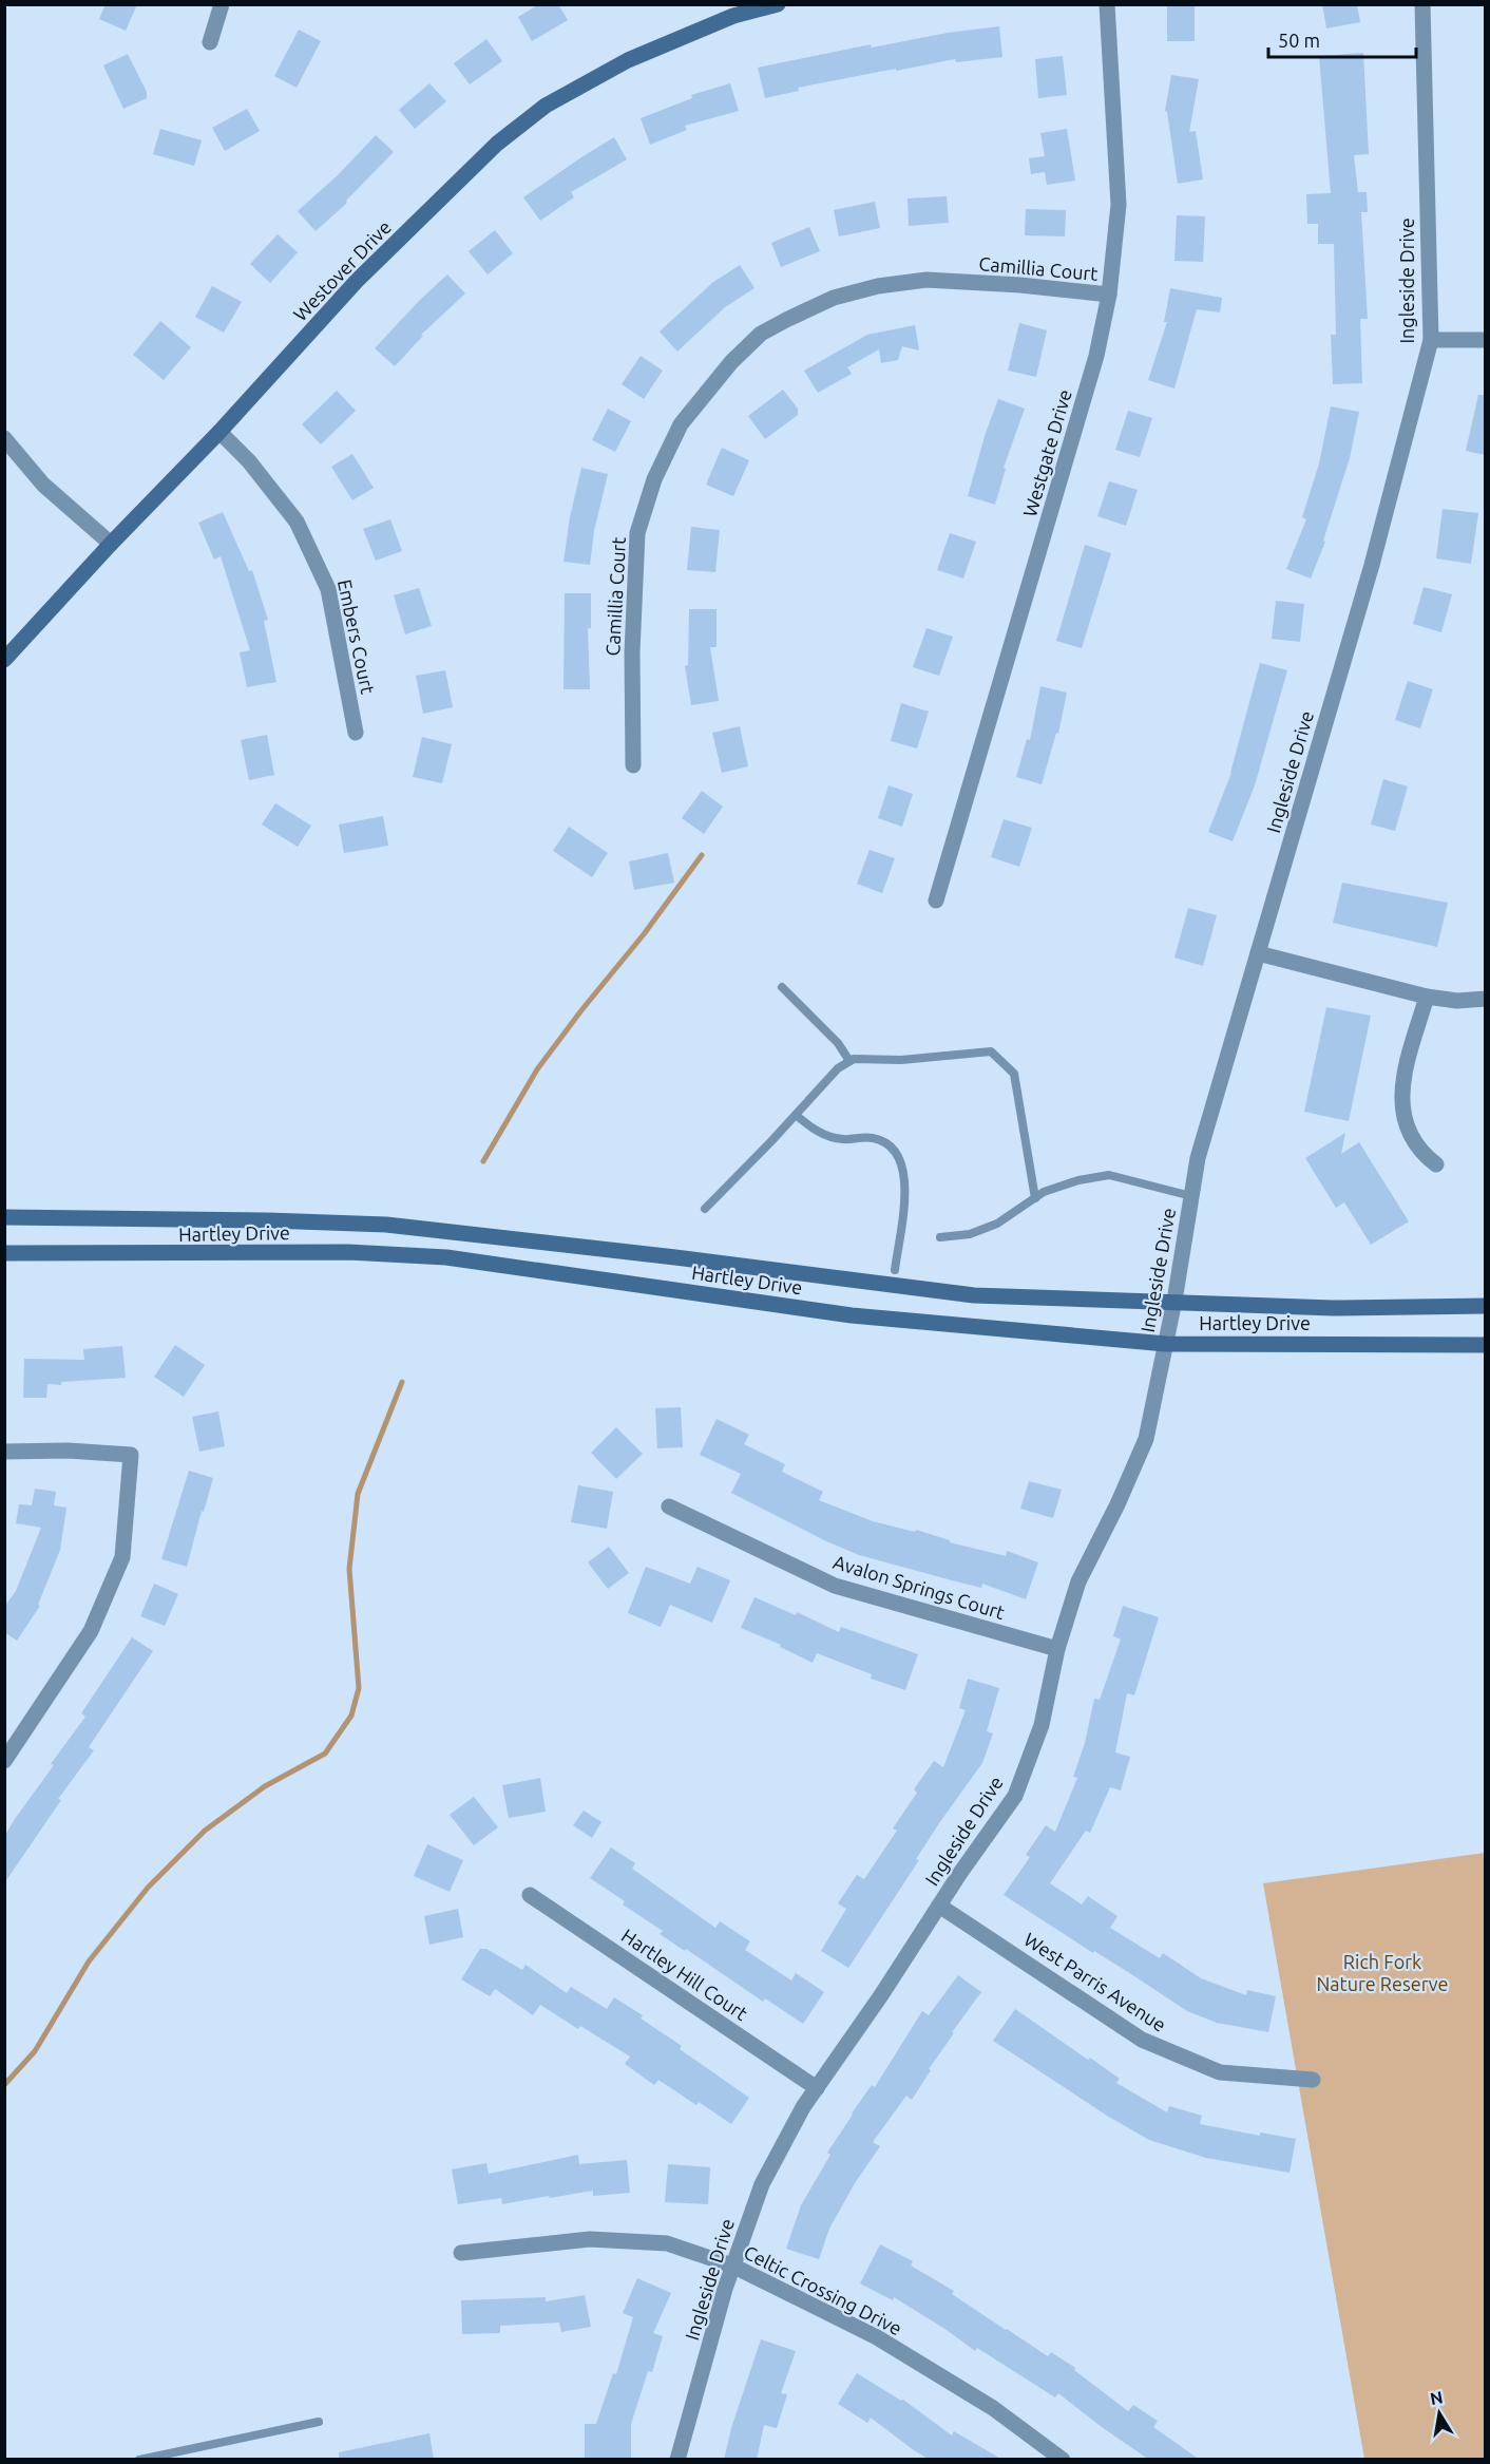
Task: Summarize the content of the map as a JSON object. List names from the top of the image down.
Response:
{
  "streets": {
    "street": [
      "Camillia Court",
      "Westover Drive",
      "Ingleside Drive",
      "Westgate Drive",
      "Embers Court",
      "Hartley Drive",
      "Avalon Springs Court",
      "Hartley Hill Court",
      "West Parris Avenue",
      "Celtic Crossing Drive"
    ]
  },
  "crossings": [
    ["Camillia Court", "Westgate Drive"],
    ["Westover Drive", "Embers Court"],
    ["Ingleside Drive", "Hartley Drive"],
    ["Ingleside Drive", "Avalon Springs Court"],
    ["Ingleside Drive", "Hartley Hill Court"],
    ["Ingleside Drive", "West Parris Avenue"],
    ["Ingleside Drive", "Celtic Crossing Drive"]
  ],
  "parks": ["Rich Fork Nature Reserve"],
  "scale_bar": "50 m",
  "north": "top"
}
